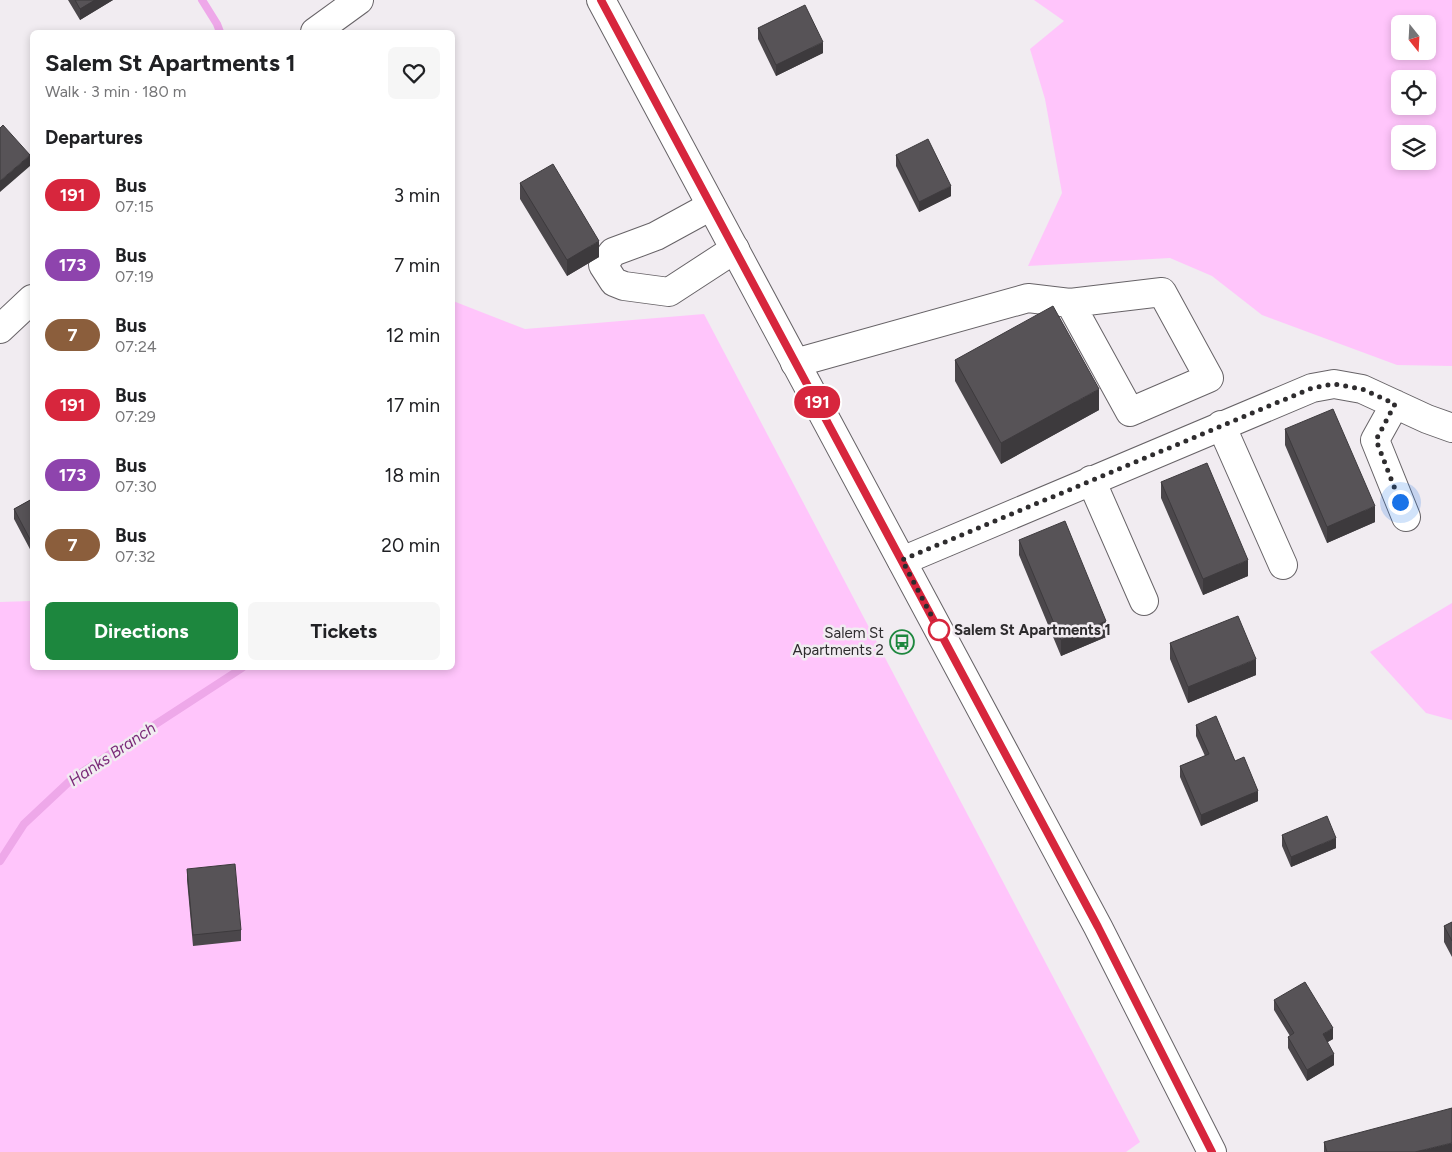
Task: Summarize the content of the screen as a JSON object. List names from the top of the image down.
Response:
{
  "water": ["Hanks Branch"],
  "places": {
    "other": ["Salem St Apartments 1"],
    "bus stop": ["Salem St Apartments 2"]
  },
  "lines": ["bus line 191"],
  "north": "bottom",
  "page": {
    "on_map": "191",
    "heading": [
      ["Salem St Apartments 1", "Walk · 3 min · 180 m"],
      "Departures"
    ],
    "list": [
      {
        "mark": "191",
        "name": "Bus",
        "note": "07:15",
        "value": "3 min"
      },
      {
        "mark": "173",
        "name": "Bus",
        "note": "07:19",
        "value": "7 min"
      },
      {
        "mark": "7",
        "name": "Bus",
        "note": "07:24",
        "value": "12 min"
      },
      {
        "mark": "191",
        "name": "Bus",
        "note": "07:29",
        "value": "17 min"
      },
      {
        "mark": "173",
        "name": "Bus",
        "note": "07:30",
        "value": "18 min"
      },
      {
        "mark": "7",
        "name": "Bus",
        "note": "07:32",
        "value": "20 min"
      }
    ],
    "buttons": ["Directions", "Tickets"]
  }
}
